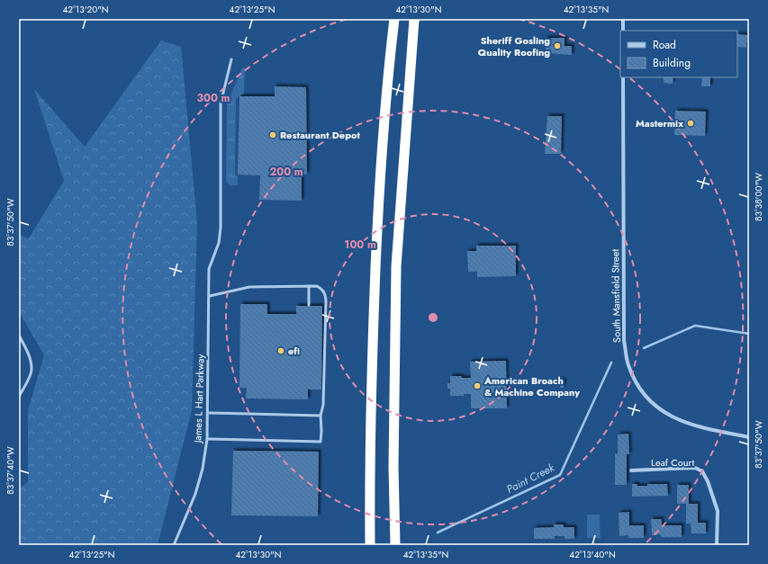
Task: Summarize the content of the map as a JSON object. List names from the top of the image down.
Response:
{
  "streets": {
    "street": ["South Mansfield Street", "Leaf Court"],
    "lane": ["James L Hart Parkway"]
  },
  "water": ["Paint Creek"],
  "places": [
    "Sheriff Gosling Quality Roofing",
    "Mastermix",
    "Restaurant Depot",
    "efi",
    "American Broach & Machine Company"
  ],
  "legend": ["Road", "Building"],
  "coordinates": [
    "42°13'20\"N",
    "42°13'25\"N",
    "42°13'30\"N",
    "42°13'35\"N",
    "83°38'00\"W",
    "83°37'50\"W",
    "83°37'40\"W",
    "42°13'40\"N"
  ],
  "rings": ["300 m", "200 m", "100 m"]
}
